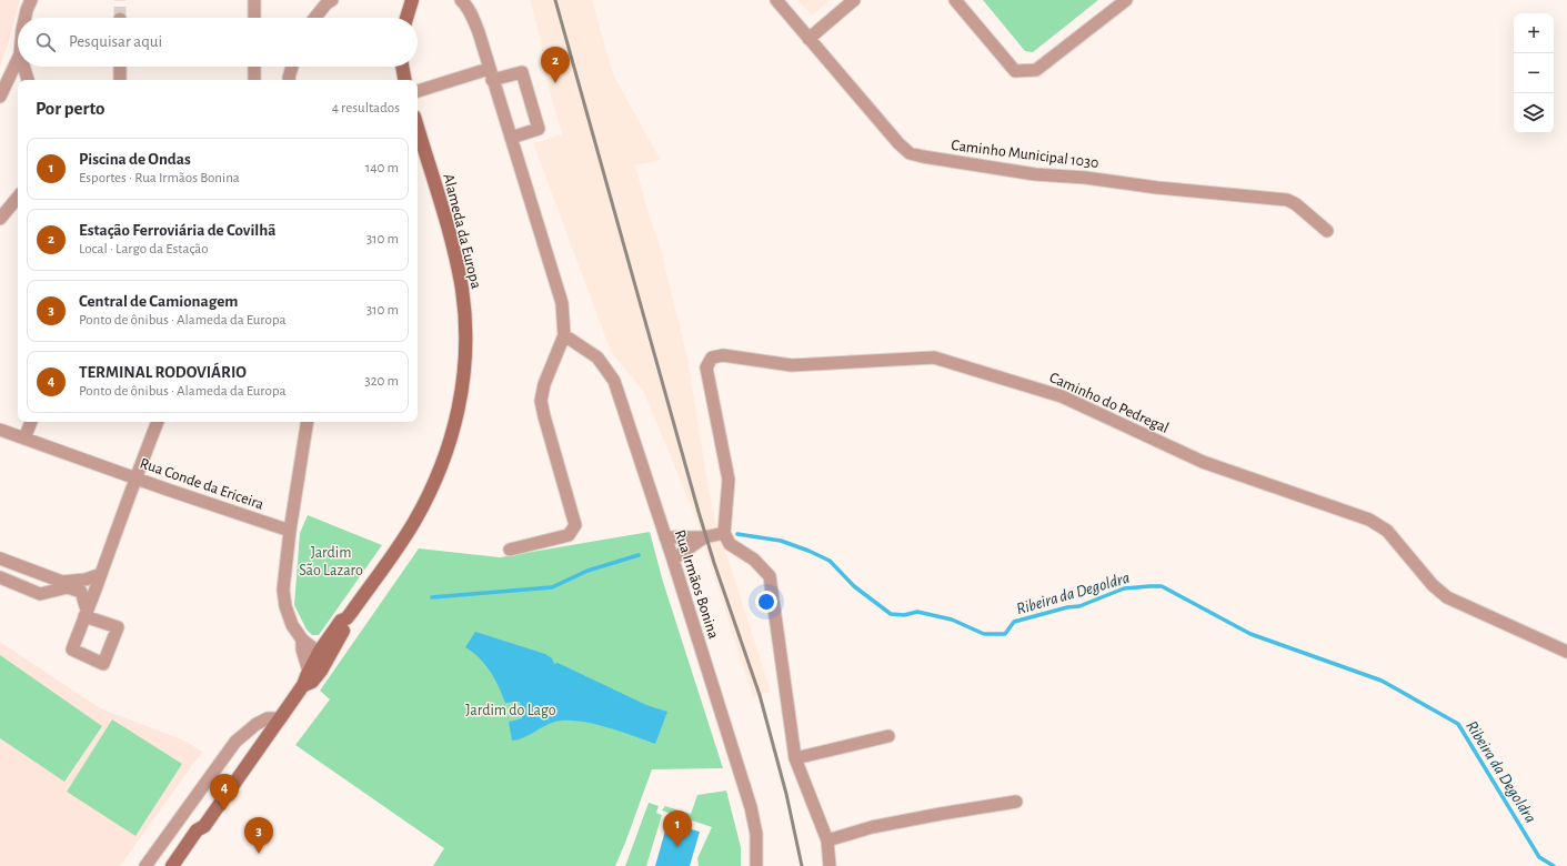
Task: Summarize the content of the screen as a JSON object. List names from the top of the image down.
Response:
{
  "streets": {
    "main road": ["Alameda da Europa"],
    "street": [
      "Caminho Municipal 1030",
      "Caminho do Pedregal",
      "Rua Conde da Ericeira",
      "Rua Irmãos Bonina"
    ]
  },
  "water": ["Ribeira da Degoldra"],
  "parks": ["Jardim São Lazaro", "Jardim do Lago"],
  "page": {
    "map_buttons": ["+", "−"],
    "search": "Pesquisar aqui",
    "pins": [
      "2",
      "4",
      "1",
      "3"
    ],
    "heading": ["Por perto", "4 resultados"],
    "list": [
      {
        "mark": "1",
        "name": "Piscina de Ondas",
        "note": "Esportes · Rua Irmãos Bonina",
        "value": "140 m"
      },
      {
        "mark": "2",
        "name": "Estação Ferroviária de Covilhã",
        "note": "Local · Largo da Estação",
        "value": "310 m"
      },
      {
        "mark": "3",
        "name": "Central de Camionagem",
        "note": "Ponto de ônibus · Alameda da Europa",
        "value": "310 m"
      },
      {
        "mark": "4",
        "name": "TERMINAL RODOVIÁRIO",
        "note": "Ponto de ônibus · Alameda da Europa",
        "value": "320 m"
      }
    ]
  }
}
